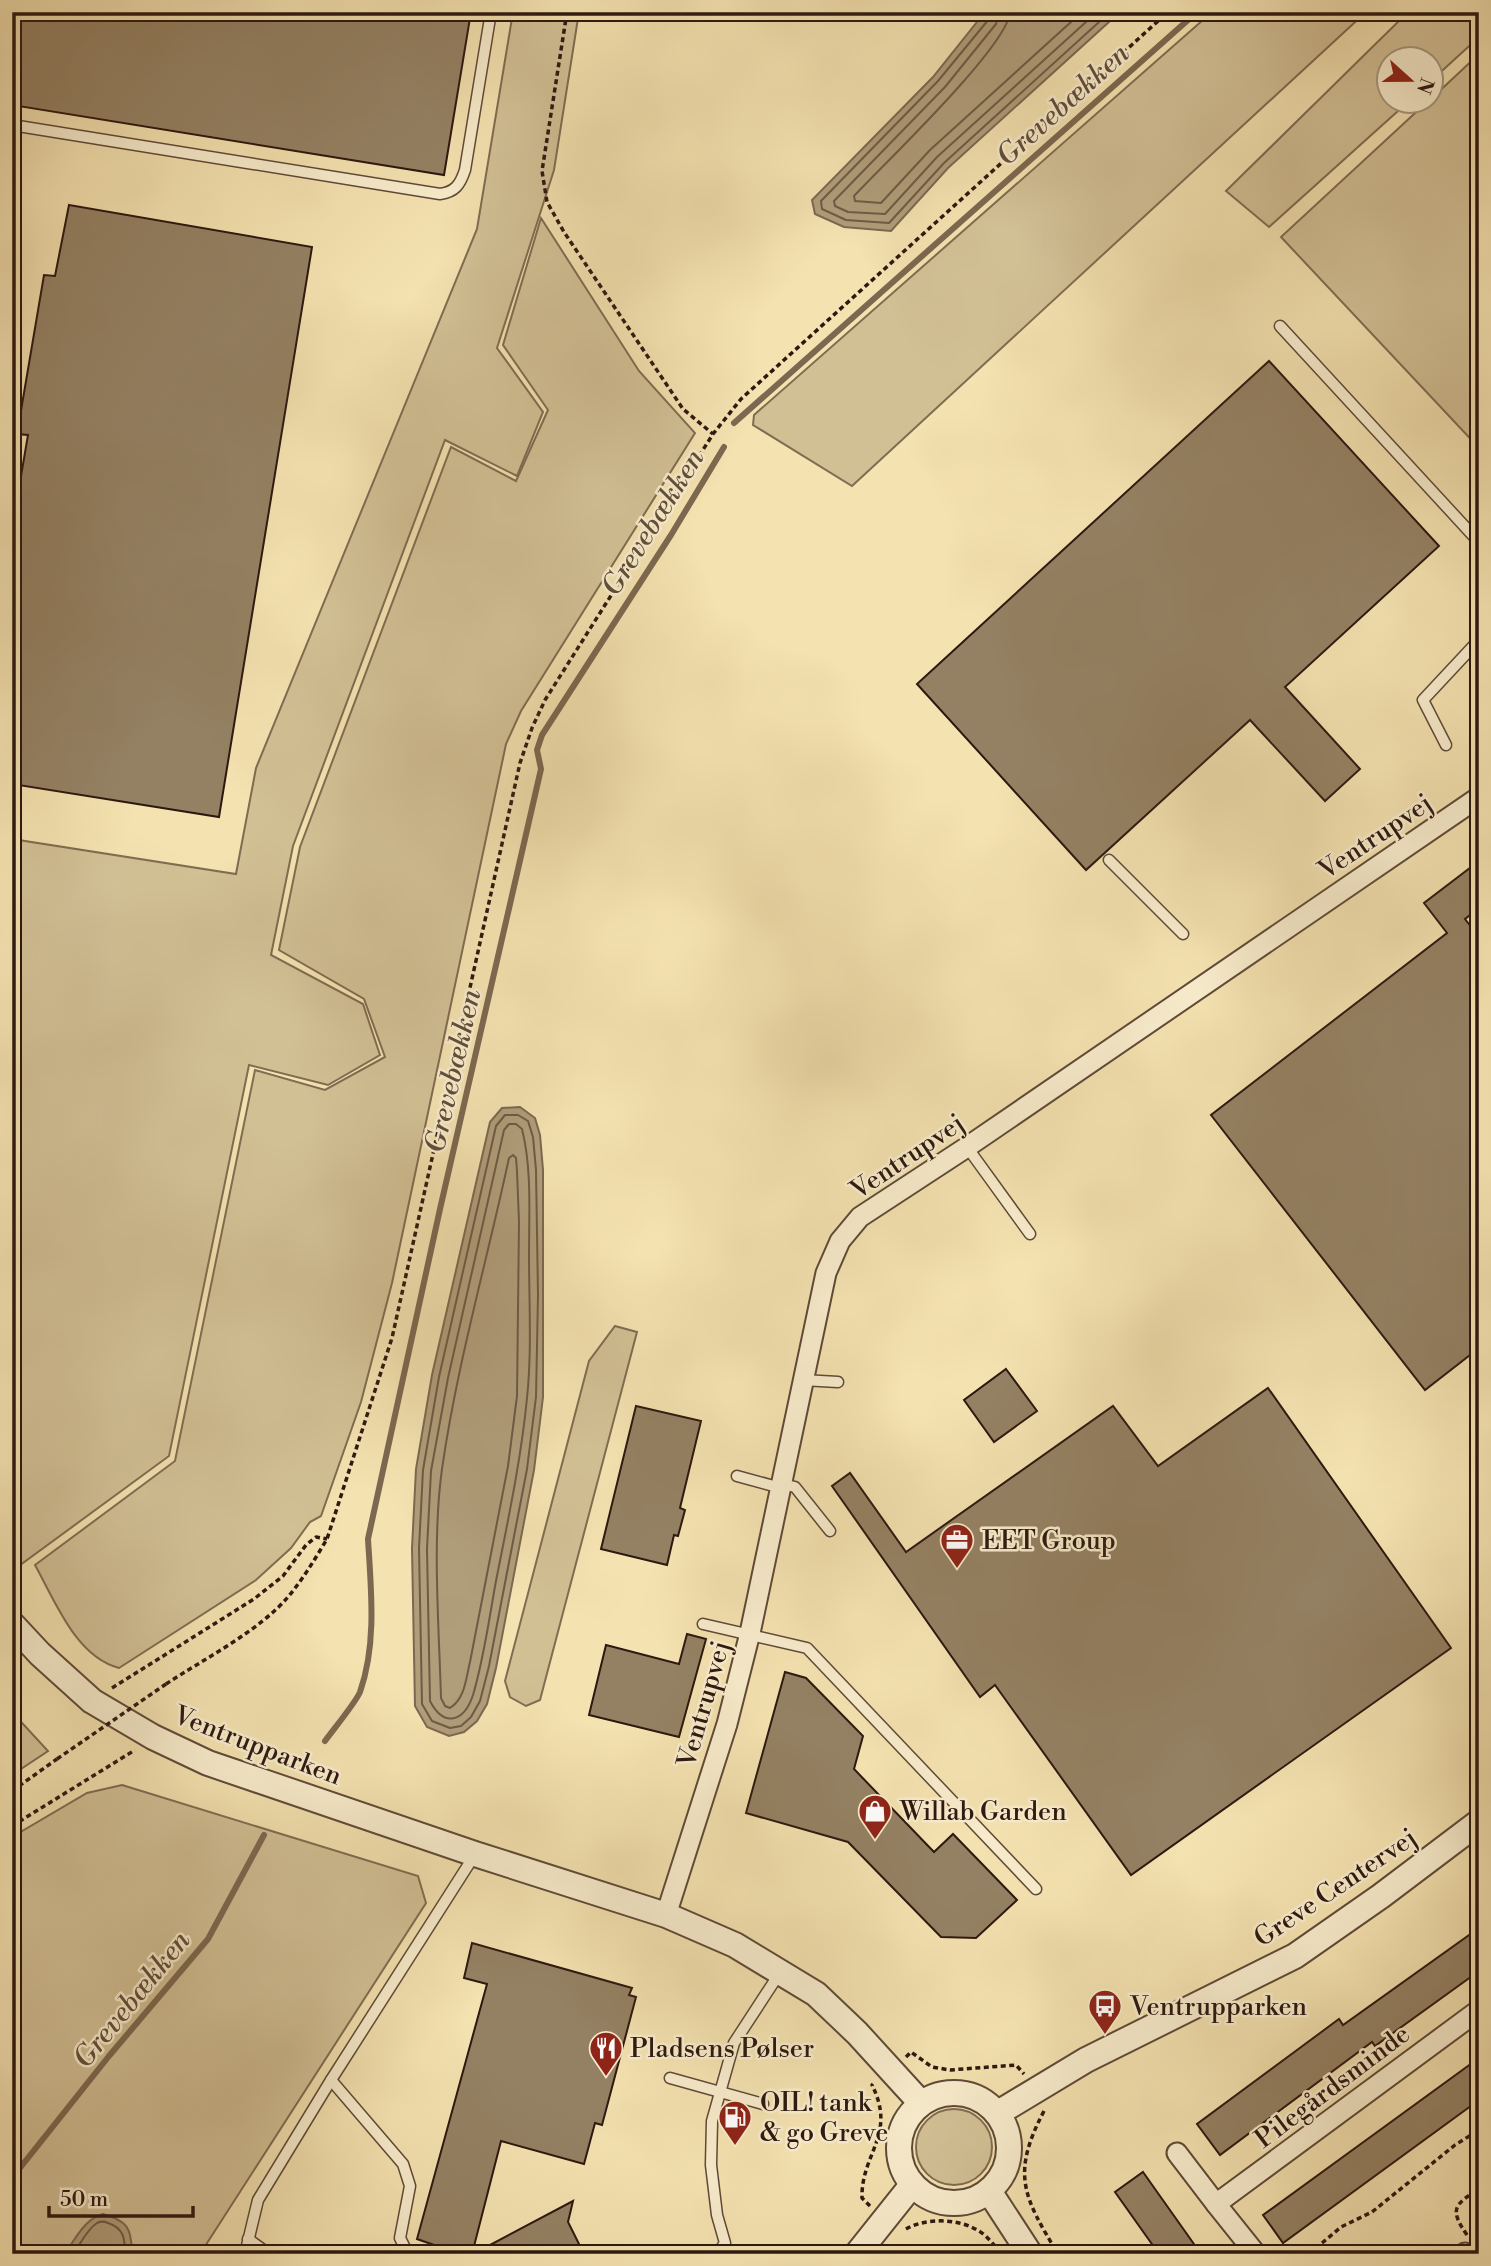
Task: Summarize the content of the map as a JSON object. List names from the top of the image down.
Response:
{
  "streets": {
    "street": [
      "Ventrupvej",
      "Ventrupparken",
      "Greve Centervej",
      "Pilegårdsminde"
    ]
  },
  "crossings": [
    ["Ventrupvej", "Ventrupparken"],
    ["Ventrupparken", "Greve Centervej"]
  ],
  "water": ["Grevebækken"],
  "places": {
    "office": ["EET Group"],
    "shop": ["Willab Garden"],
    "bus stop": ["Ventrupparken"],
    "restaurant": ["Pladsens Pølser"],
    "fuel station": ["OIL! tank & go Greve"]
  },
  "scale_bar": "50 m",
  "north": "right"
}
